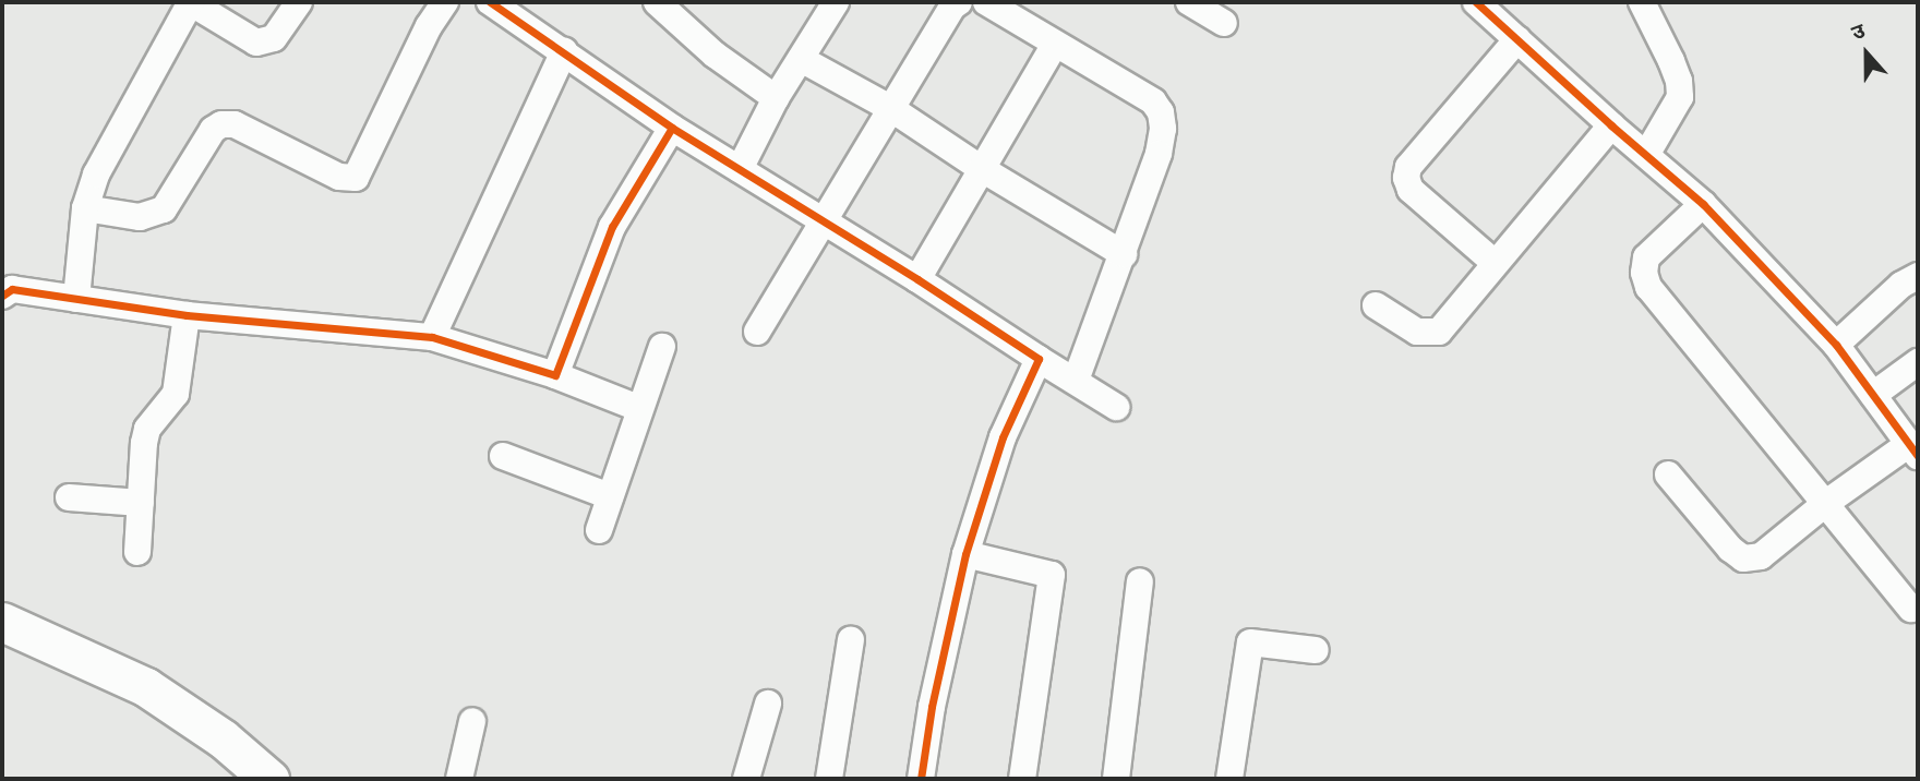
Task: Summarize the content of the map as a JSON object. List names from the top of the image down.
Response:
{
  "north": "top"
}
